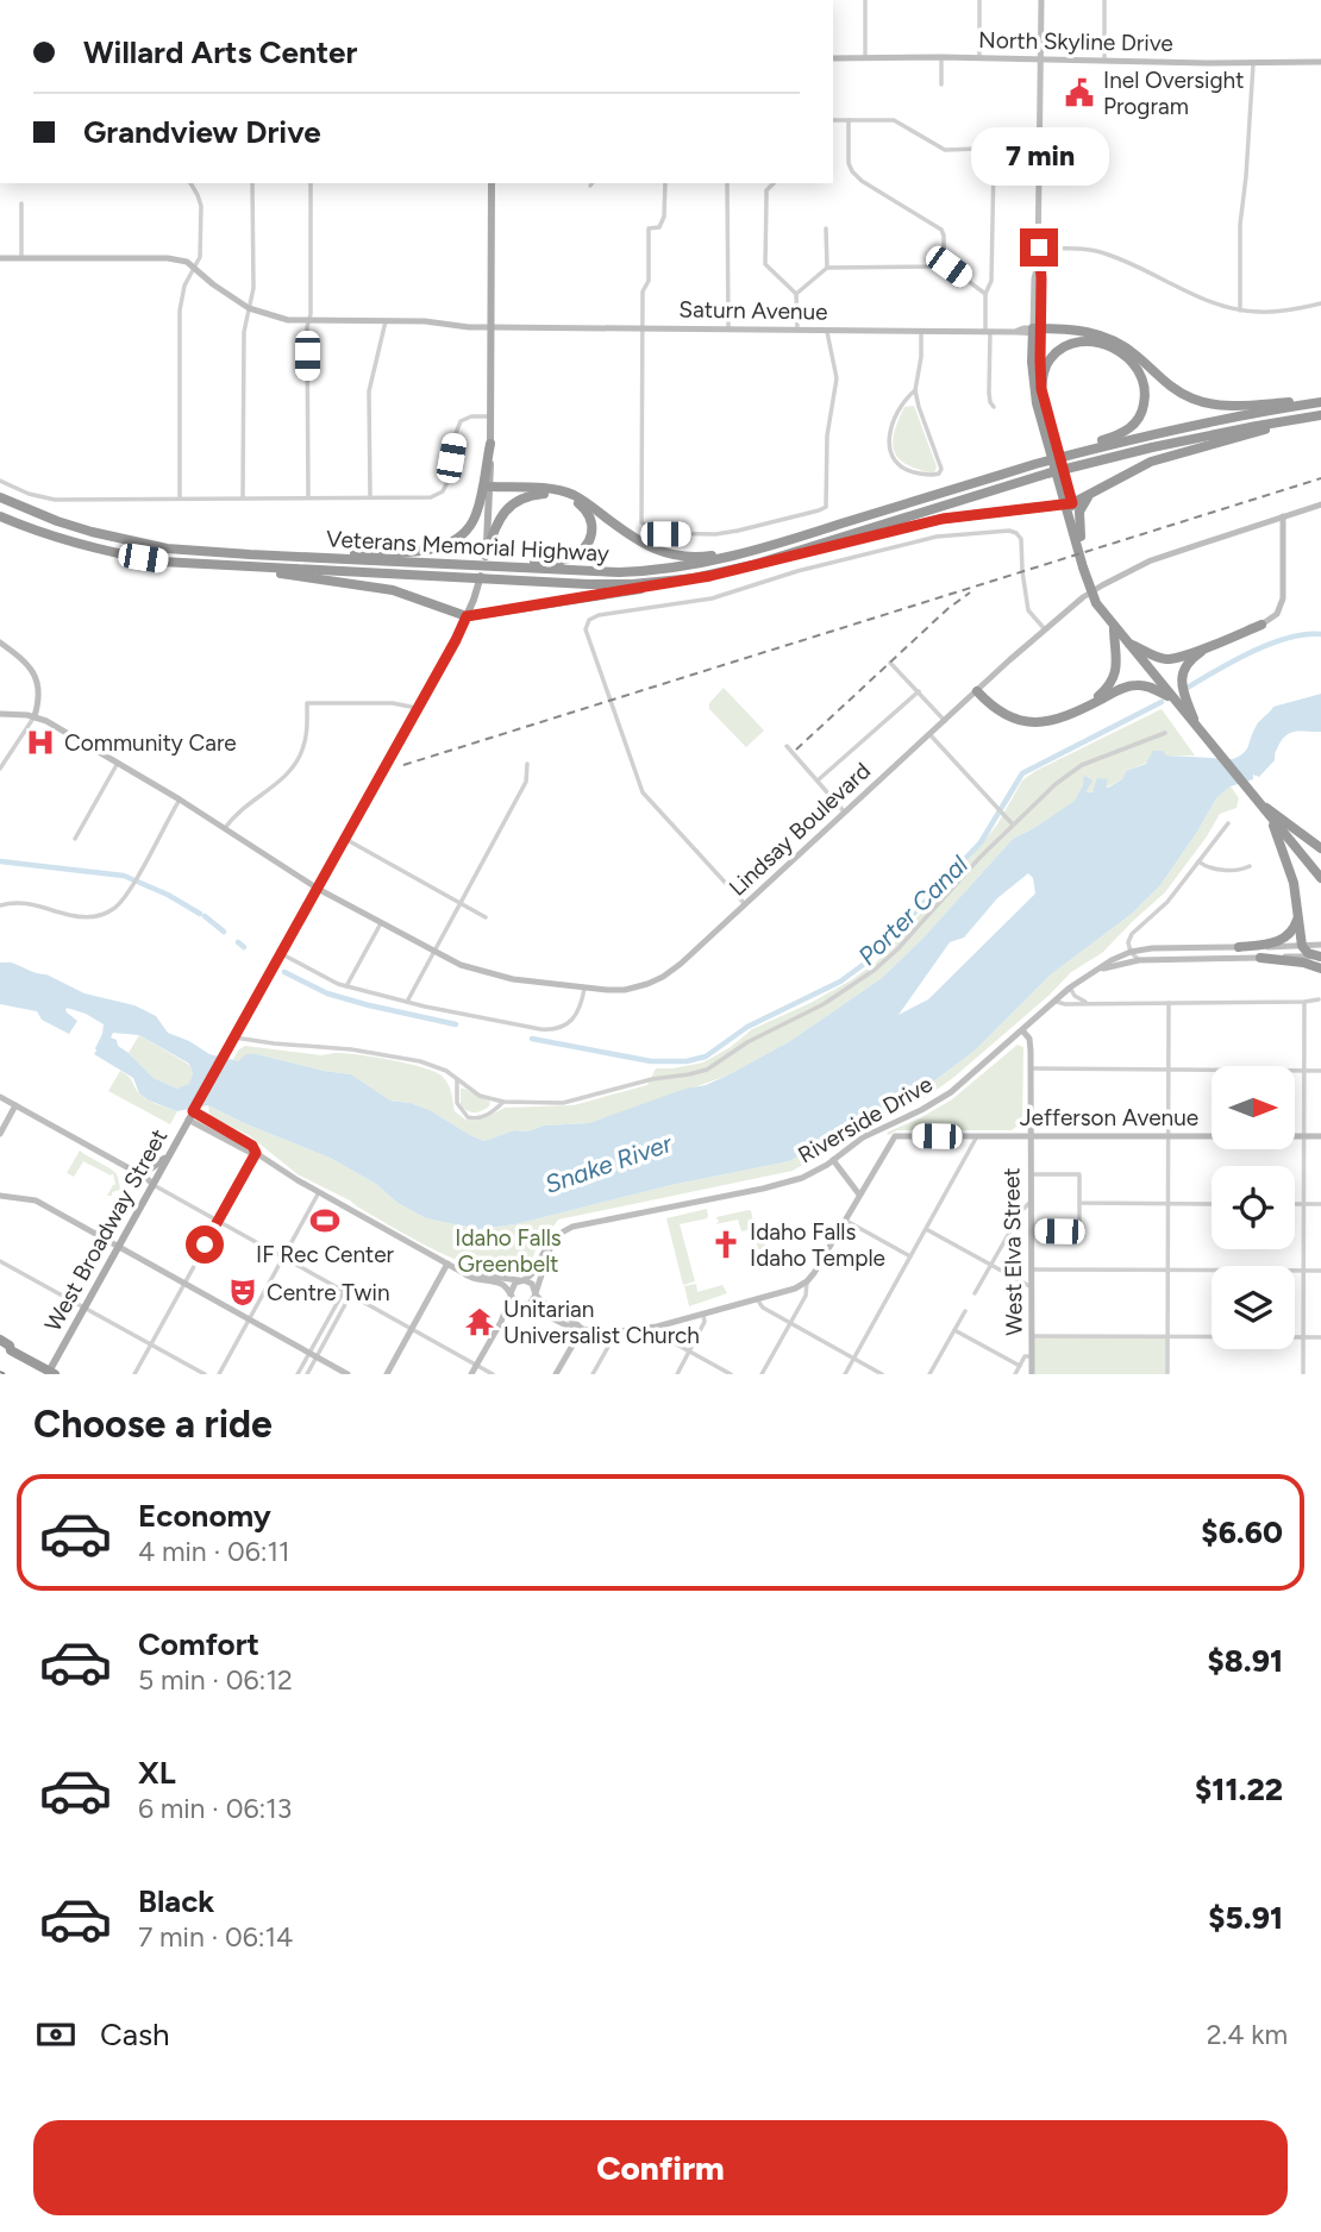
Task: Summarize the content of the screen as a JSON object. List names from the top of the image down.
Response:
{
  "streets": {
    "highway": ["Veterans Memorial Highway"],
    "main road": ["West Broadway Street"],
    "street": [
      "North Skyline Drive",
      "Saturn Avenue",
      "Lindsay Boulevard",
      "Jefferson Avenue",
      "Riverside Drive",
      "West Elva Street"
    ]
  },
  "crossings": [
    ["Saturn Avenue", "West Broadway Street"],
    ["Lindsay Boulevard", "West Broadway Street"],
    ["Jefferson Avenue", "West Elva Street"],
    ["Riverside Drive", "West Elva Street"]
  ],
  "water": ["Porter Canal", "Snake River"],
  "parks": ["Idaho Falls Greenbelt"],
  "places": {
    "public building": ["Inel Oversight Program"],
    "hospital": ["Community Care"],
    "sports": ["IF Rec Center"],
    "church": ["Idaho Falls Idaho Temple"],
    "theatre": ["Centre Twin"],
    "temple": ["Unitarian Universalist Church"]
  },
  "north": "right",
  "page": {
    "banner": ["Willard Arts Center", "Grandview Drive"],
    "bubble": "7 min",
    "heading": "Choose a ride",
    "list": [
      {
        "name": "Economy",
        "note": "4 min · 06:11",
        "value": "$6.60"
      },
      {
        "name": "Comfort",
        "note": "5 min · 06:12",
        "value": "$8.91"
      },
      {
        "name": "XL",
        "note": "6 min · 06:13",
        "value": "$11.22"
      },
      {
        "name": "Black",
        "note": "7 min · 06:14",
        "value": "$5.91"
      }
    ],
    "pay": ["Cash", "2.4 km"],
    "buttons": "Confirm"
  }
}
